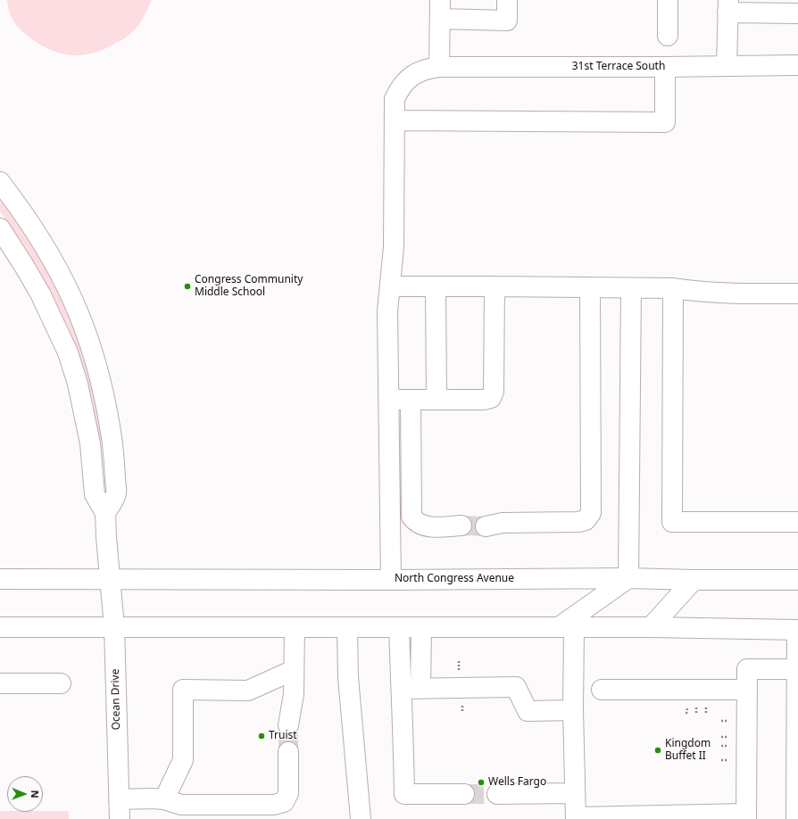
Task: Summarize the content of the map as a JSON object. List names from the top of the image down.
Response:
{
  "streets": {
    "main road": ["31st Terrace South", "North Congress Avenue", "Ocean Drive"]
  },
  "crossings": [
    ["31st Terrace South", "North Congress Avenue"],
    ["North Congress Avenue", "Ocean Drive"]
  ],
  "places": [
    "Congress Community Middle School",
    "Truist",
    "Kingdom Buffet II",
    "Wells Fargo"
  ],
  "north": "right"
}
